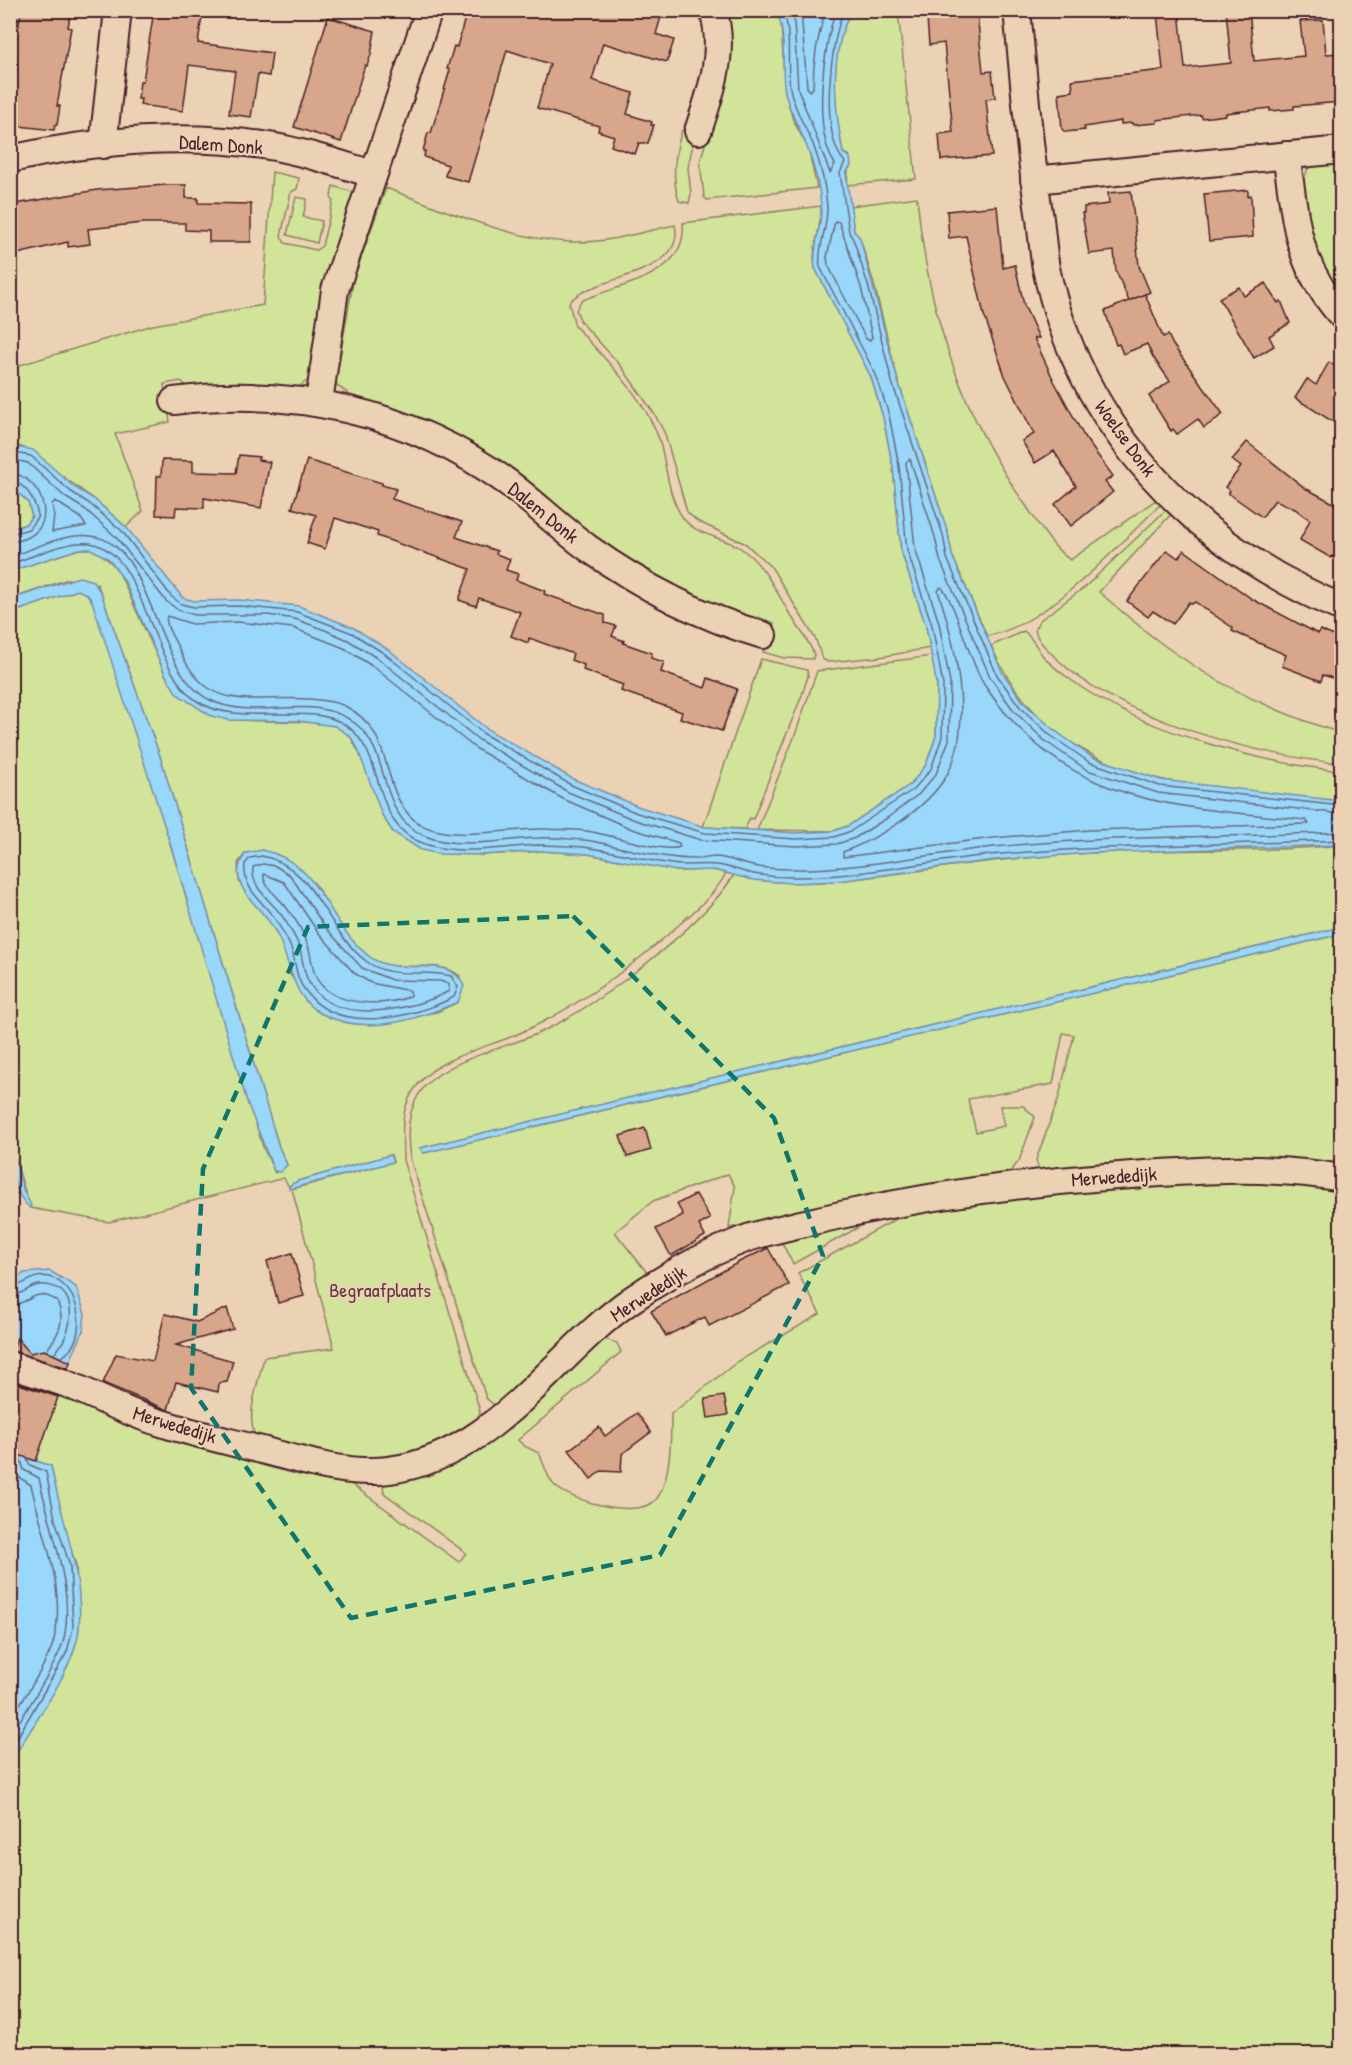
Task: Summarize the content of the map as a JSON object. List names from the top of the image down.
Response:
{
  "streets": {
    "street": ["Dalem Donk", "Woelse Donk", "Merwededijk"]
  },
  "parks": ["Begraafplaats"]
}
